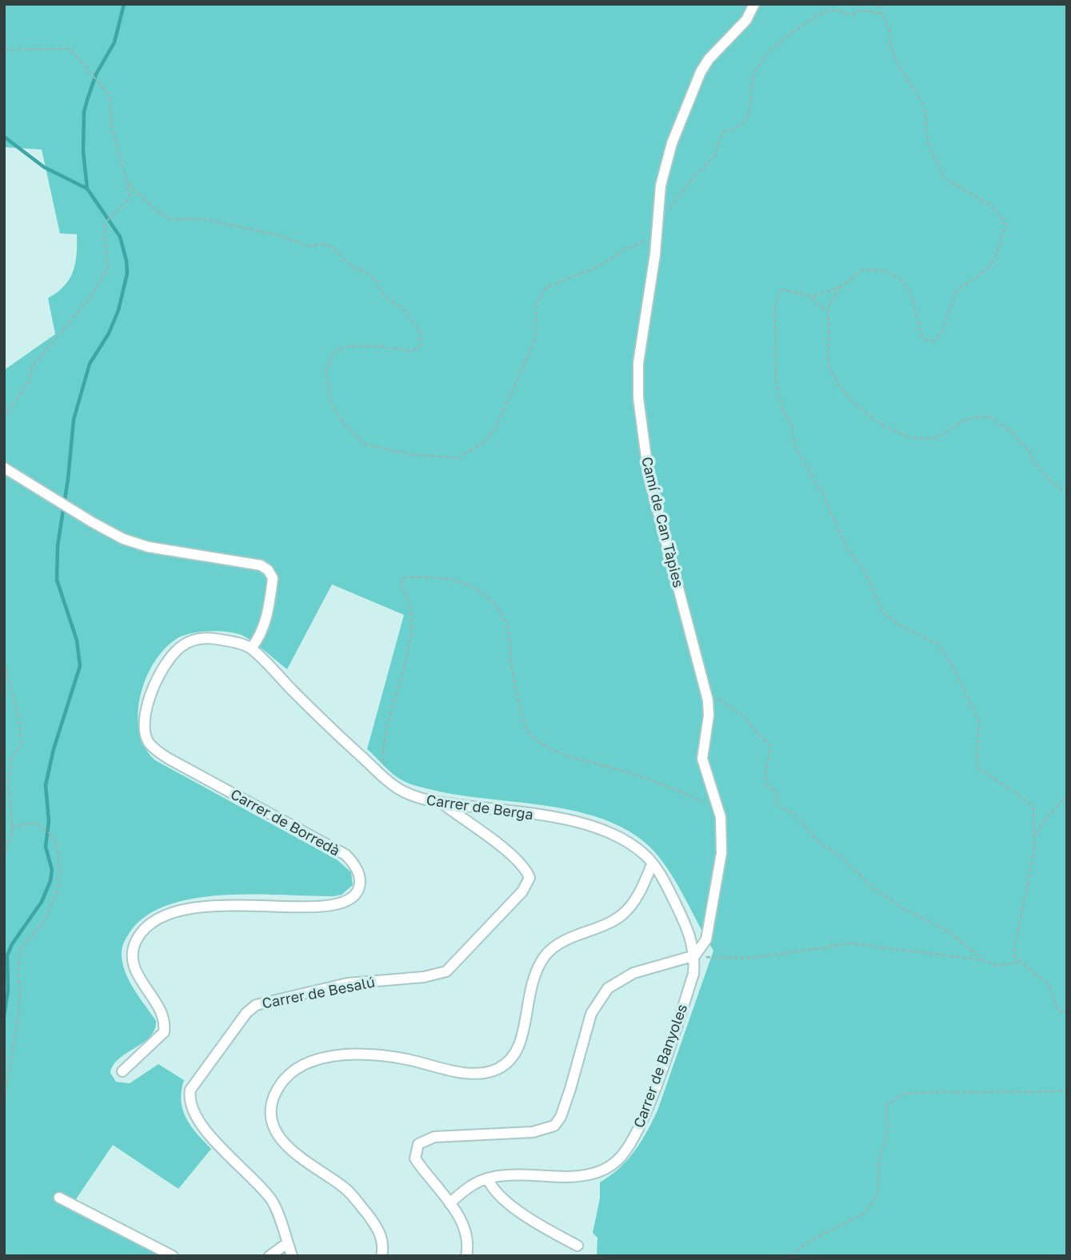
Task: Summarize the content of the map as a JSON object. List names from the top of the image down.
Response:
{
  "streets": {
    "street": [
      "Camí de Can Tàpies",
      "Carrer de Berga",
      "Carrer de Borredà",
      "Carrer de Besalú",
      "Carrer de Banyoles"
    ]
  },
  "crossings": [
    ["Camí de Can Tàpies", "Carrer de Berga"],
    ["Camí de Can Tàpies", "Carrer de Banyoles"],
    ["Carrer de Berga", "Carrer de Borredà"],
    ["Carrer de Berga", "Carrer de Besalú"],
    ["Carrer de Berga", "Carrer de Banyoles"]
  ]
}
